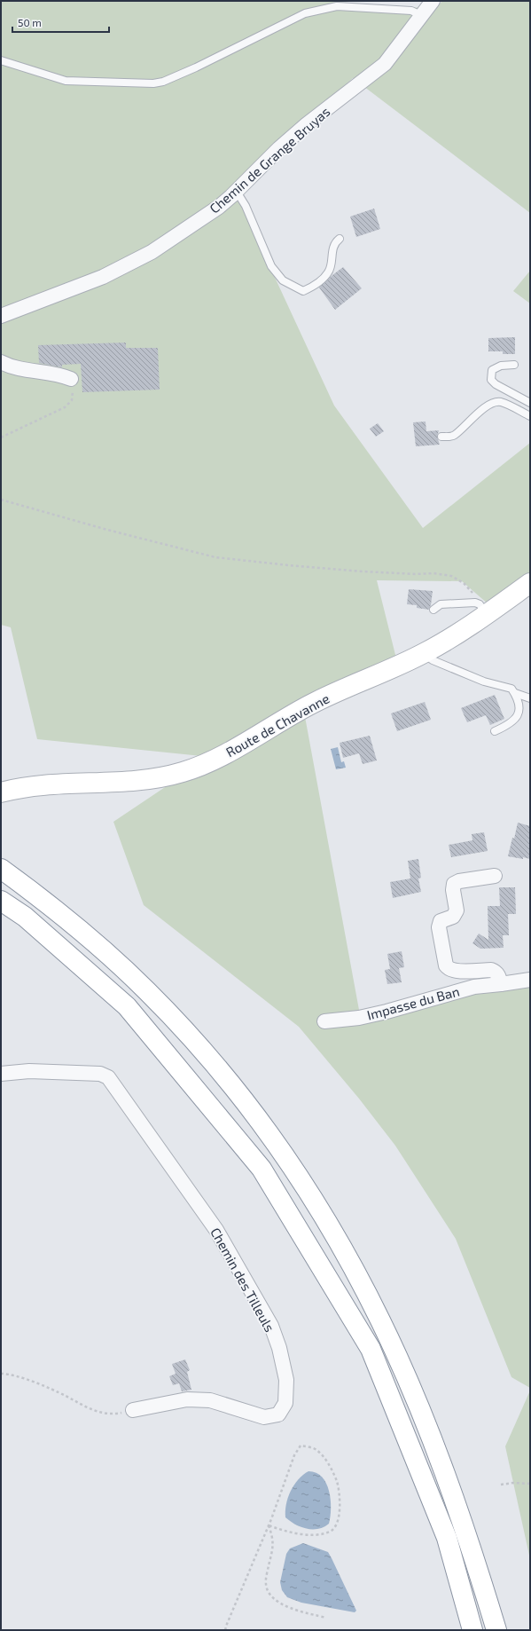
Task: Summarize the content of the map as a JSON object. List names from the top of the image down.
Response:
{
  "streets": {
    "main road": ["Route de Chavanne"],
    "street": ["Chemin de Grange Bruyas", "Impasse du Ban", "Chemin des Tilleuls"]
  },
  "scale_bar": "50 m"
}
